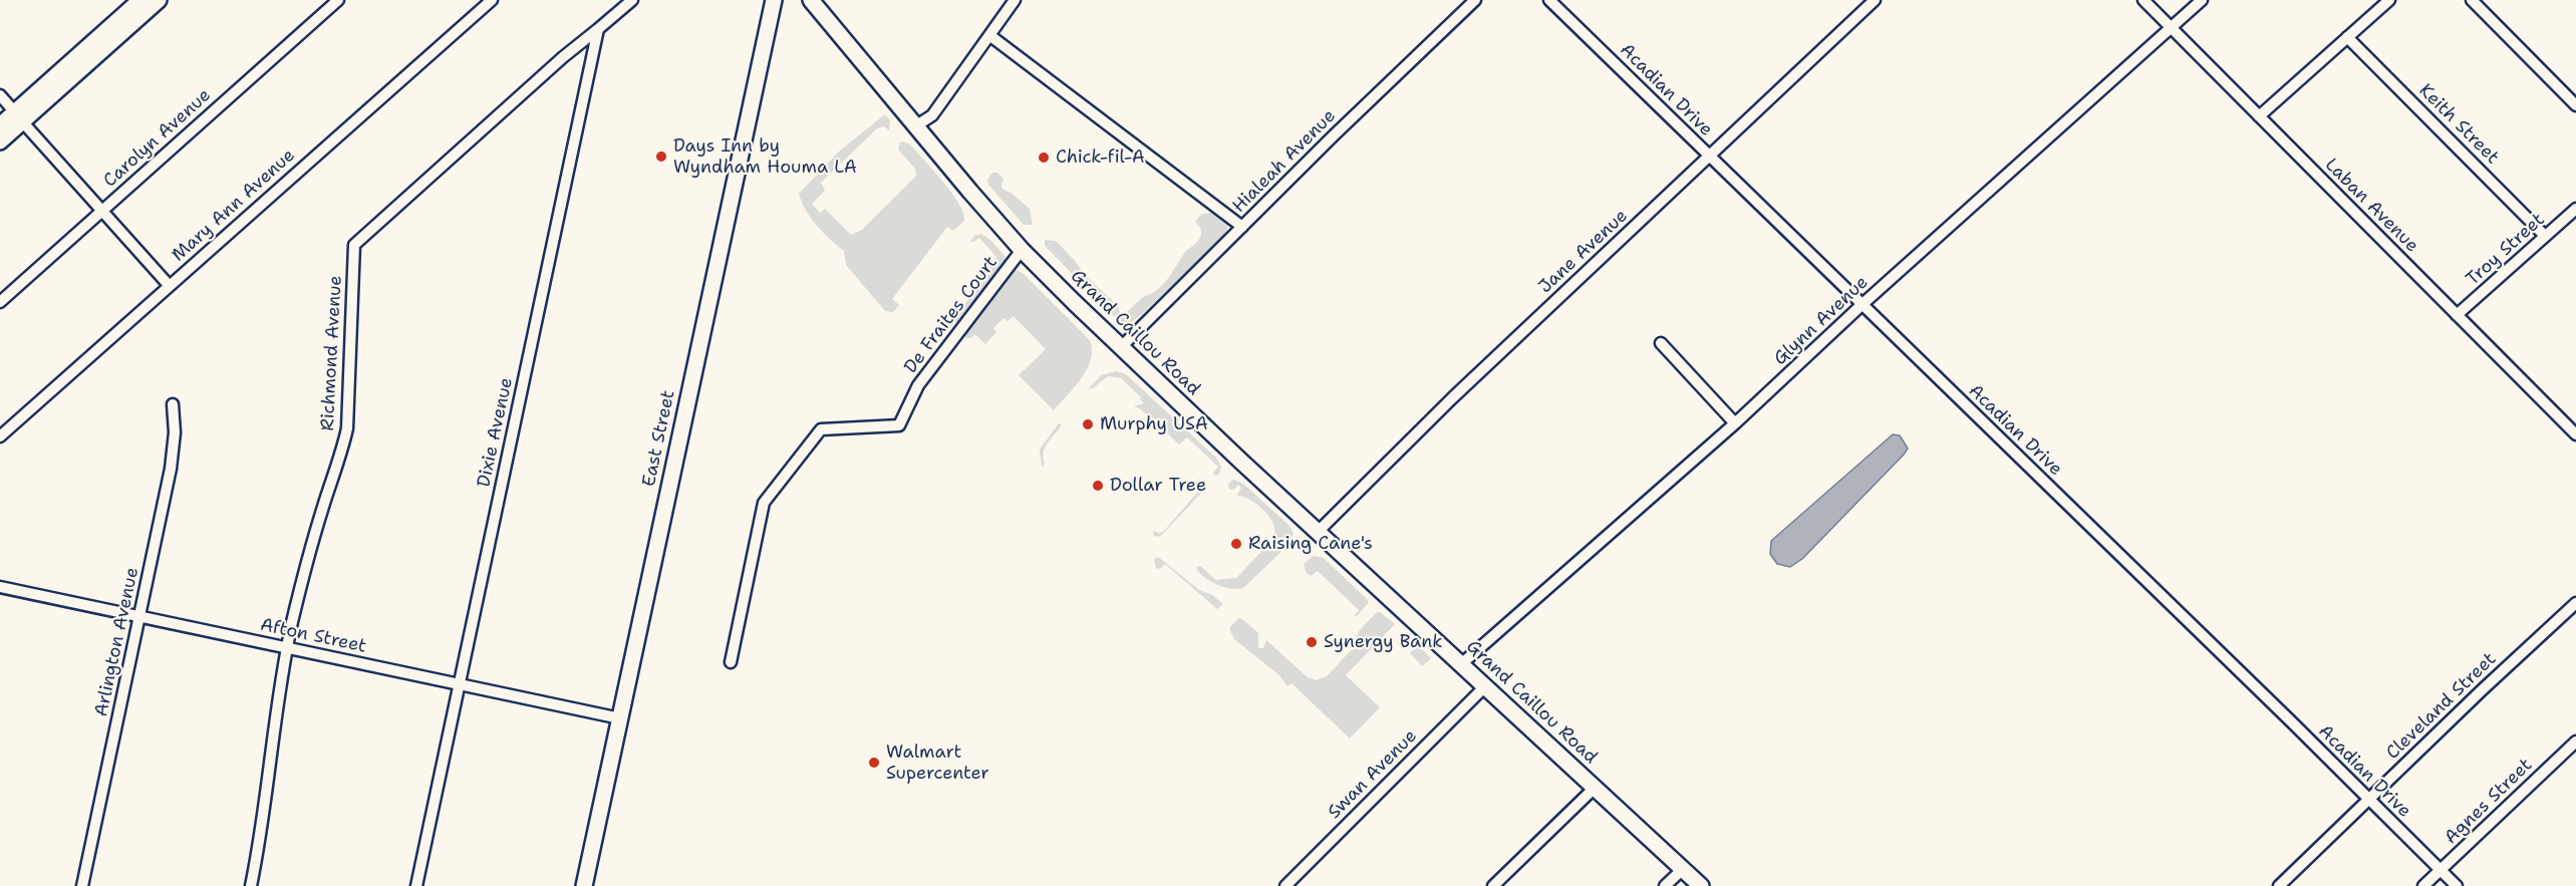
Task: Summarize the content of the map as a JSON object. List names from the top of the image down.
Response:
{
  "streets": {
    "main road": ["Grand Caillou Road", "East Street"],
    "street": [
      "Acadian Drive",
      "Keith Street",
      "Carolyn Avenue",
      "Hialeah Avenue",
      "Mary Ann Avenue",
      "Laban Avenue",
      "Troy Street",
      "Jane Avenue",
      "De Fraites Court",
      "Glynn Avenue",
      "Richmond Avenue",
      "Dixie Avenue",
      "Afton Street",
      "Arlington Avenue",
      "Cleveland Street",
      "Swan Avenue",
      "Agnes Street"
    ]
  },
  "crossings": [
    ["Acadian Drive", "Jane Avenue"],
    ["Acadian Drive", "Glynn Avenue"],
    ["Acadian Drive", "Cleveland Street"],
    ["Acadian Drive", "Agnes Street"],
    ["Keith Street", "Troy Street"],
    ["Hialeah Avenue", "Grand Caillou Road"],
    ["Laban Avenue", "Troy Street"],
    ["Laban Avenue", "Glynn Avenue"],
    ["Jane Avenue", "Grand Caillou Road"],
    ["De Fraites Court", "Grand Caillou Road"],
    ["Glynn Avenue", "Grand Caillou Road"],
    ["Grand Caillou Road", "Swan Avenue"],
    ["Richmond Avenue", "Dixie Avenue"],
    ["Richmond Avenue", "Afton Street"],
    ["Dixie Avenue", "Afton Street"],
    ["East Street", "Afton Street"],
    ["Afton Street", "Arlington Avenue"]
  ],
  "places": [
    "Days Inn by Wyndham Houma LA",
    "Chick-fil-A",
    "Murphy USA",
    "Dollar Tree",
    "Raising Cane's",
    "Synergy Bank",
    "Walmart Supercenter"
  ]
}
